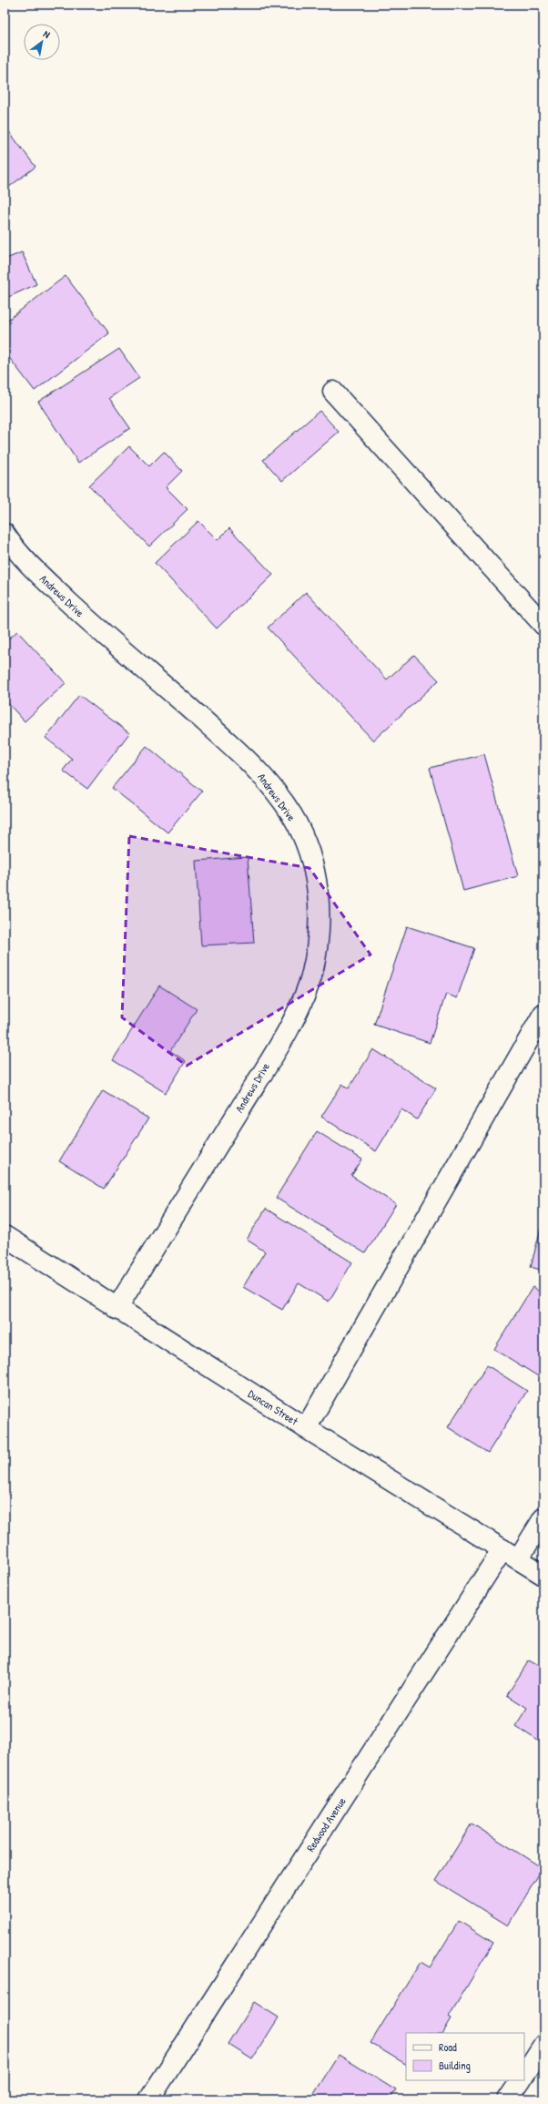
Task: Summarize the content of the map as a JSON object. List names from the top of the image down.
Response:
{
  "streets": {
    "street": ["Andrews Drive", "Duncan Street", "Redwood Avenue"]
  },
  "crossings": [
    ["Andrews Drive", "Duncan Street"],
    ["Duncan Street", "Redwood Avenue"]
  ],
  "legend": ["Road", "Building"],
  "north": "top right"
}
